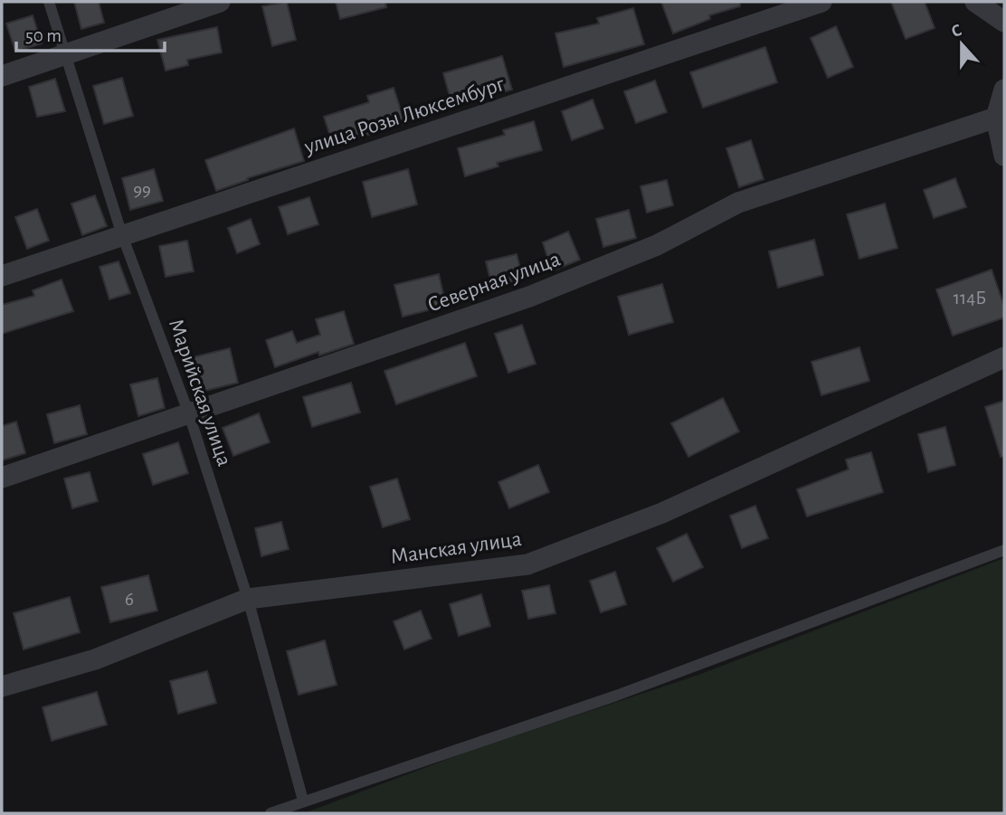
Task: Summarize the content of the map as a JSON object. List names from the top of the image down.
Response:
{
  "streets": {
    "street": ["улица Розы Люксембург", "Северная улица", "Манская улица"],
    "lane": ["Марийская улица"]
  },
  "crossings": [
    ["улица Розы Люксембург", "Марийская улица"],
    ["Северная улица", "Марийская улица"],
    ["Марийская улица", "Манская улица"]
  ],
  "house_numbers": ["99", "114Б", "6"],
  "scale_bar": "50 m",
  "north": "top"
}
